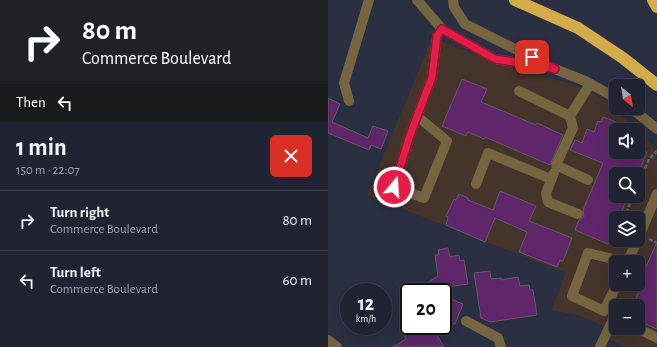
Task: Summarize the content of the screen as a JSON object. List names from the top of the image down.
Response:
{
  "north": "bottom right",
  "page": {
    "turn": ["80 m", "Commerce Boulevard"],
    "map_buttons": ["+", "−"],
    "then": "Then",
    "heading": ["1 min", "150 m · 22:07"],
    "list": [
      {
        "name": "Turn right",
        "note": "Commerce Boulevard",
        "value": "80 m"
      },
      {
        "name": "Turn left",
        "note": "Commerce Boulevard",
        "value": "60 m"
      }
    ],
    "speed": "12 km/h",
    "limit": "20"
  }
}
